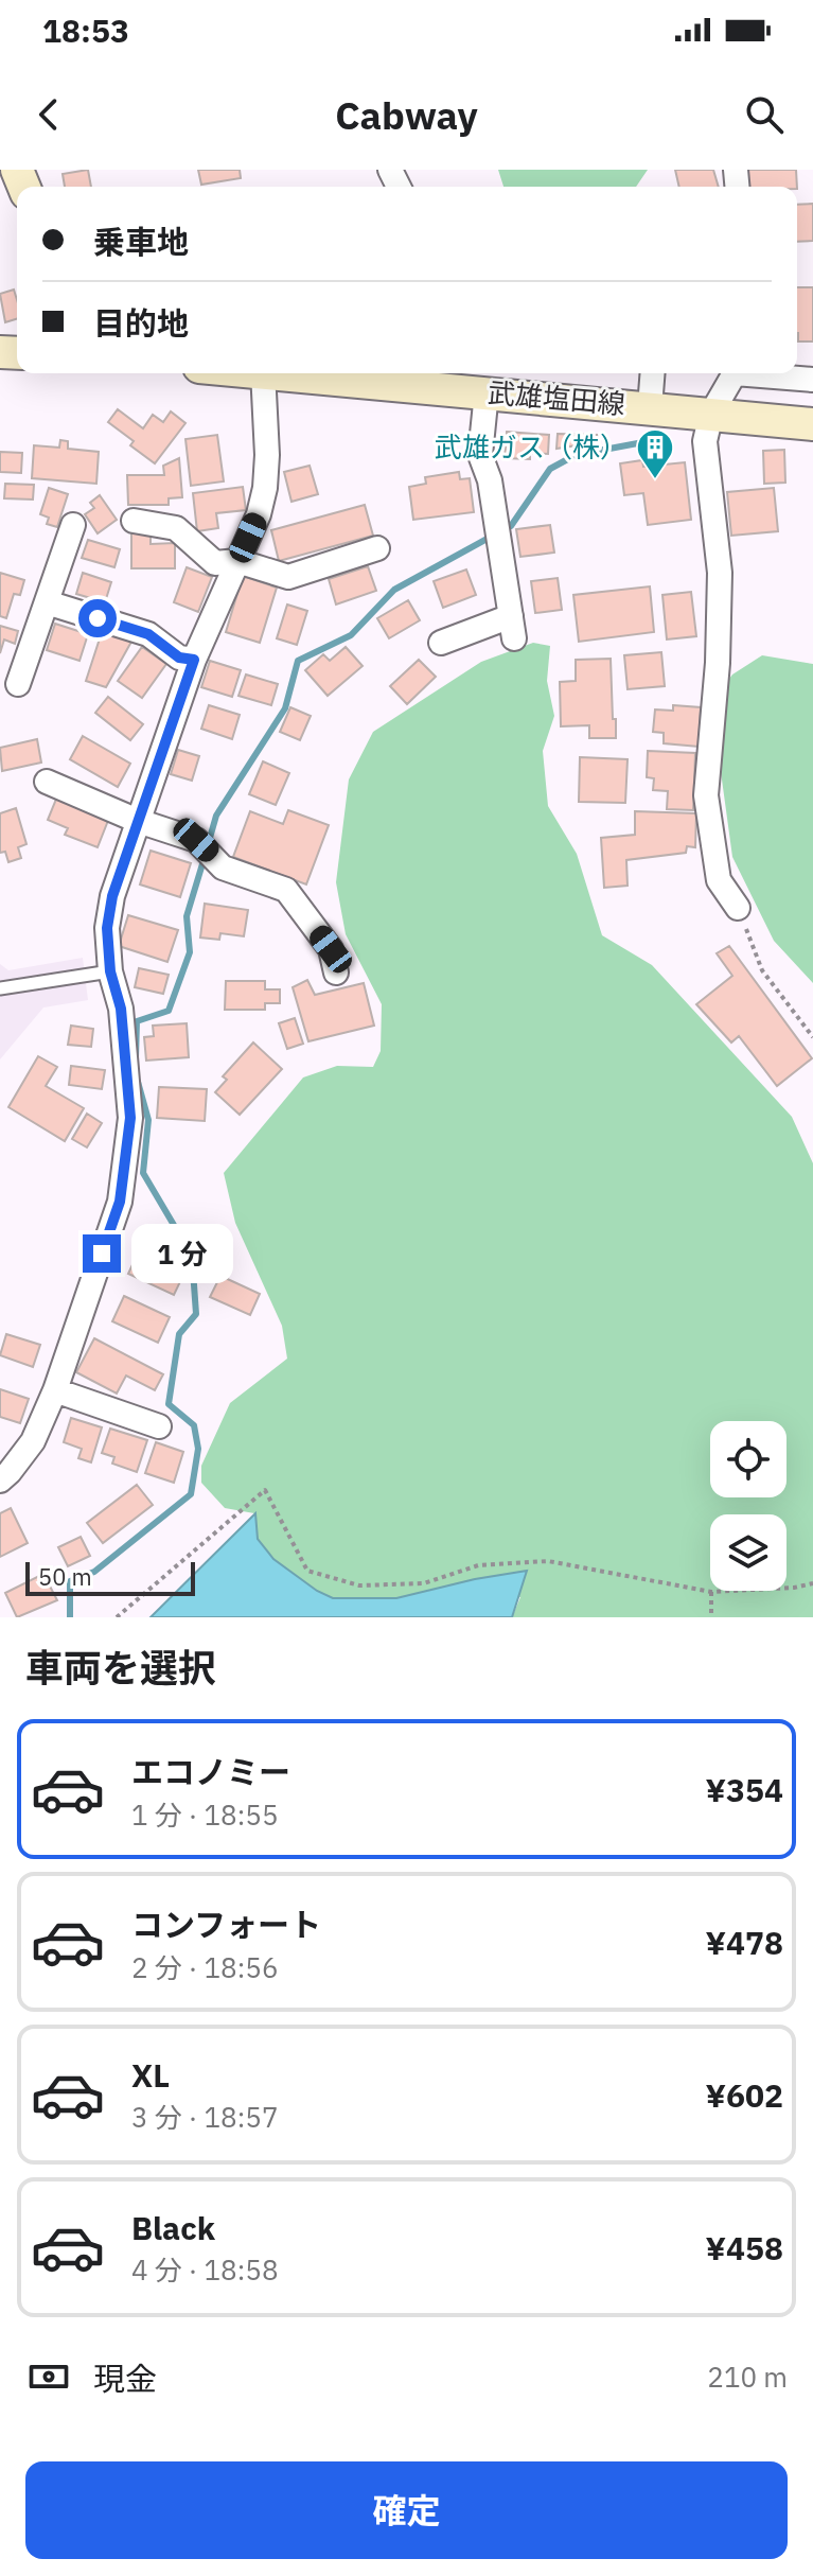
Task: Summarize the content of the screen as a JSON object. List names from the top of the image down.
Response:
{
  "streets": {
    "main road": ["武雄塩田線"]
  },
  "places": {
    "building": ["武雄ガス（株）"]
  },
  "scale_bar": "50 m",
  "page": {
    "status": "18:53",
    "header": "Cabway",
    "banner": ["乗車地", "目的地"],
    "bubble": "1 分",
    "scale": "50 m",
    "heading": "車両を選択",
    "list": [
      {
        "name": "エコノミー",
        "note": "1 分 · 18:55",
        "value": "¥354"
      },
      {
        "name": "コンフォート",
        "note": "2 分 · 18:56",
        "value": "¥478"
      },
      {
        "name": "XL",
        "note": "3 分 · 18:57",
        "value": "¥602"
      },
      {
        "name": "Black",
        "note": "4 分 · 18:58",
        "value": "¥458"
      }
    ],
    "pay": ["現金", "210 m"],
    "buttons": "確定"
  }
}
